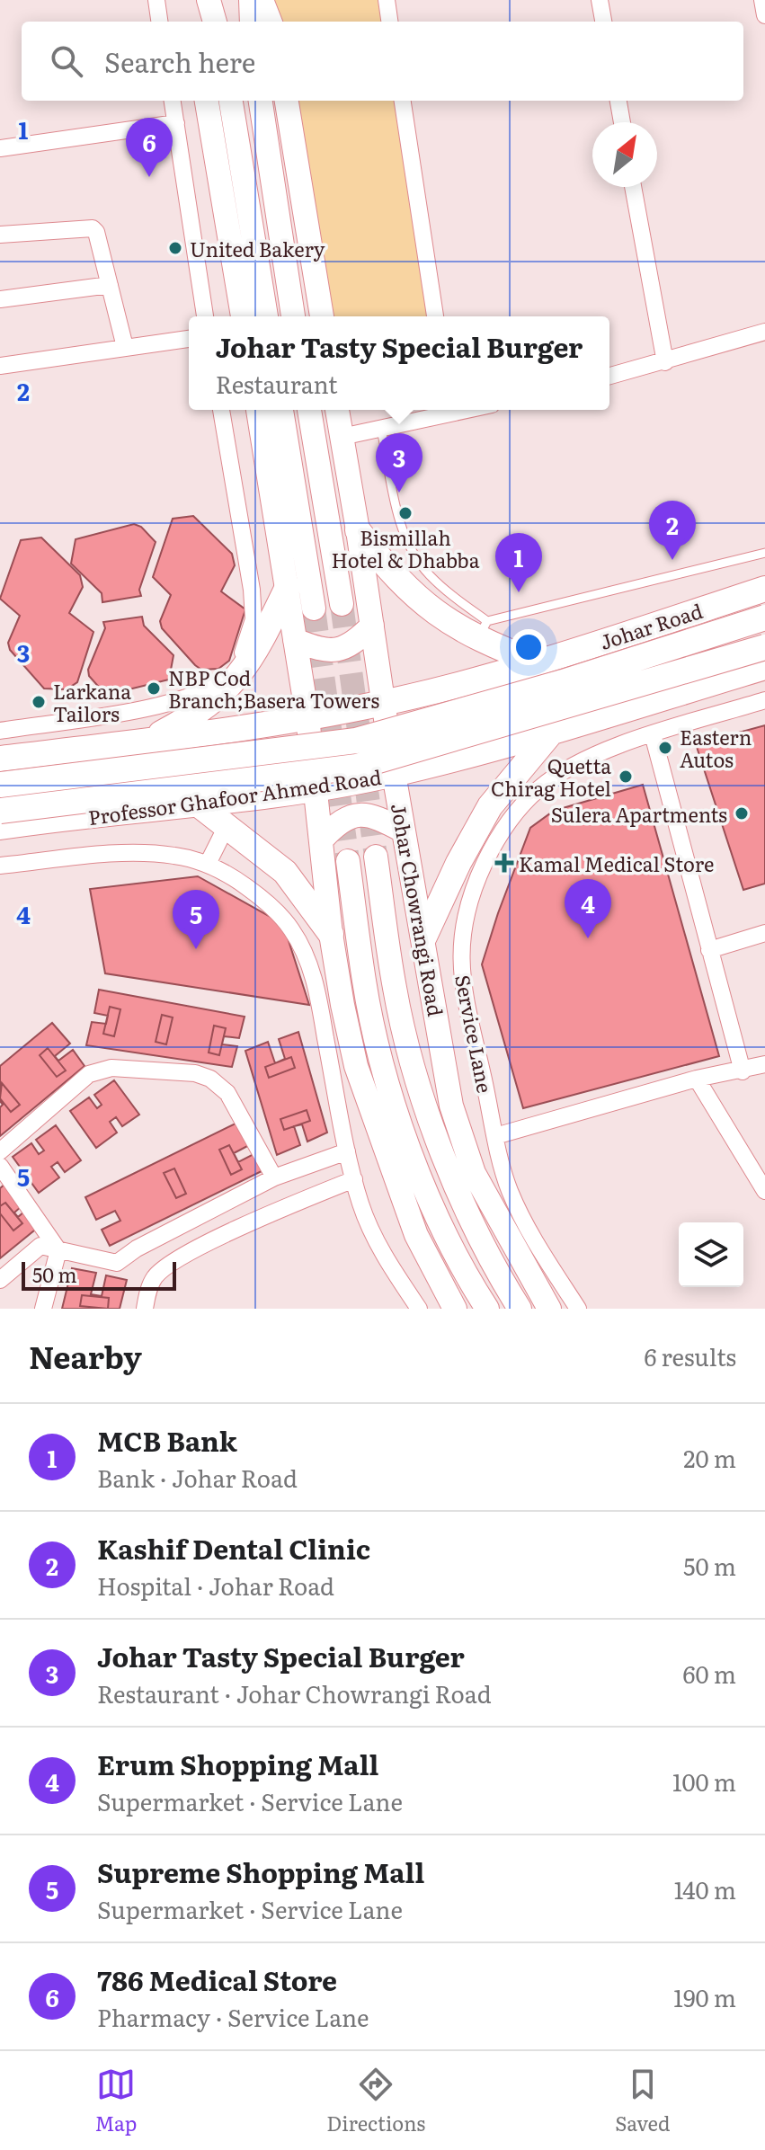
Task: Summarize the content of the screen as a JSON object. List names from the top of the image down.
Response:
{
  "streets": {
    "main road": ["Johar Road", "Professor Ghafoor Ahmed Road", "Johar Chowrangi Road"],
    "street": ["Service Lane"]
  },
  "crossings": [
    ["Johar Road", "Johar Chowrangi Road"],
    ["Professor Ghafoor Ahmed Road", "Johar Chowrangi Road"]
  ],
  "places": {
    "other": [
      "United Bakery",
      "Bismillah Hotel & Dhabba",
      "NBP Cod Branch;Basera Towers",
      "Larkana Tailors",
      "Eastern Autos",
      "Quetta Chirag Hotel",
      "Sulera Apartments"
    ],
    "health": ["Kamal Medical Store"]
  },
  "scale_bar": "50 m",
  "north": "top right",
  "page": {
    "search": "Search here",
    "pins": [
      "6",
      "3",
      "2",
      "1",
      "4",
      "5"
    ],
    "popup": ["Johar Tasty Special Burger", "Restaurant"],
    "scale": "50 m",
    "heading": ["Nearby", "6 results"],
    "list": [
      {
        "mark": "1",
        "name": "MCB Bank",
        "note": "Bank · Johar Road",
        "value": "20 m"
      },
      {
        "mark": "2",
        "name": "Kashif Dental Clinic",
        "note": "Hospital · Johar Road",
        "value": "50 m"
      },
      {
        "mark": "3",
        "name": "Johar Tasty Special Burger",
        "note": "Restaurant · Johar Chowrangi Road",
        "value": "60 m"
      },
      {
        "mark": "4",
        "name": "Erum Shopping Mall",
        "note": "Supermarket · Service Lane",
        "value": "100 m"
      },
      {
        "mark": "5",
        "name": "Supreme Shopping Mall",
        "note": "Supermarket · Service Lane",
        "value": "140 m"
      },
      {
        "mark": "6",
        "name": "786 Medical Store",
        "note": "Pharmacy · Service Lane",
        "value": "190 m"
      }
    ],
    "nav": ["Map", "Directions", "Saved"]
  },
  "grid": {
    "rows": [
      "1",
      "2",
      "3",
      "4",
      "5"
    ]
  }
}
